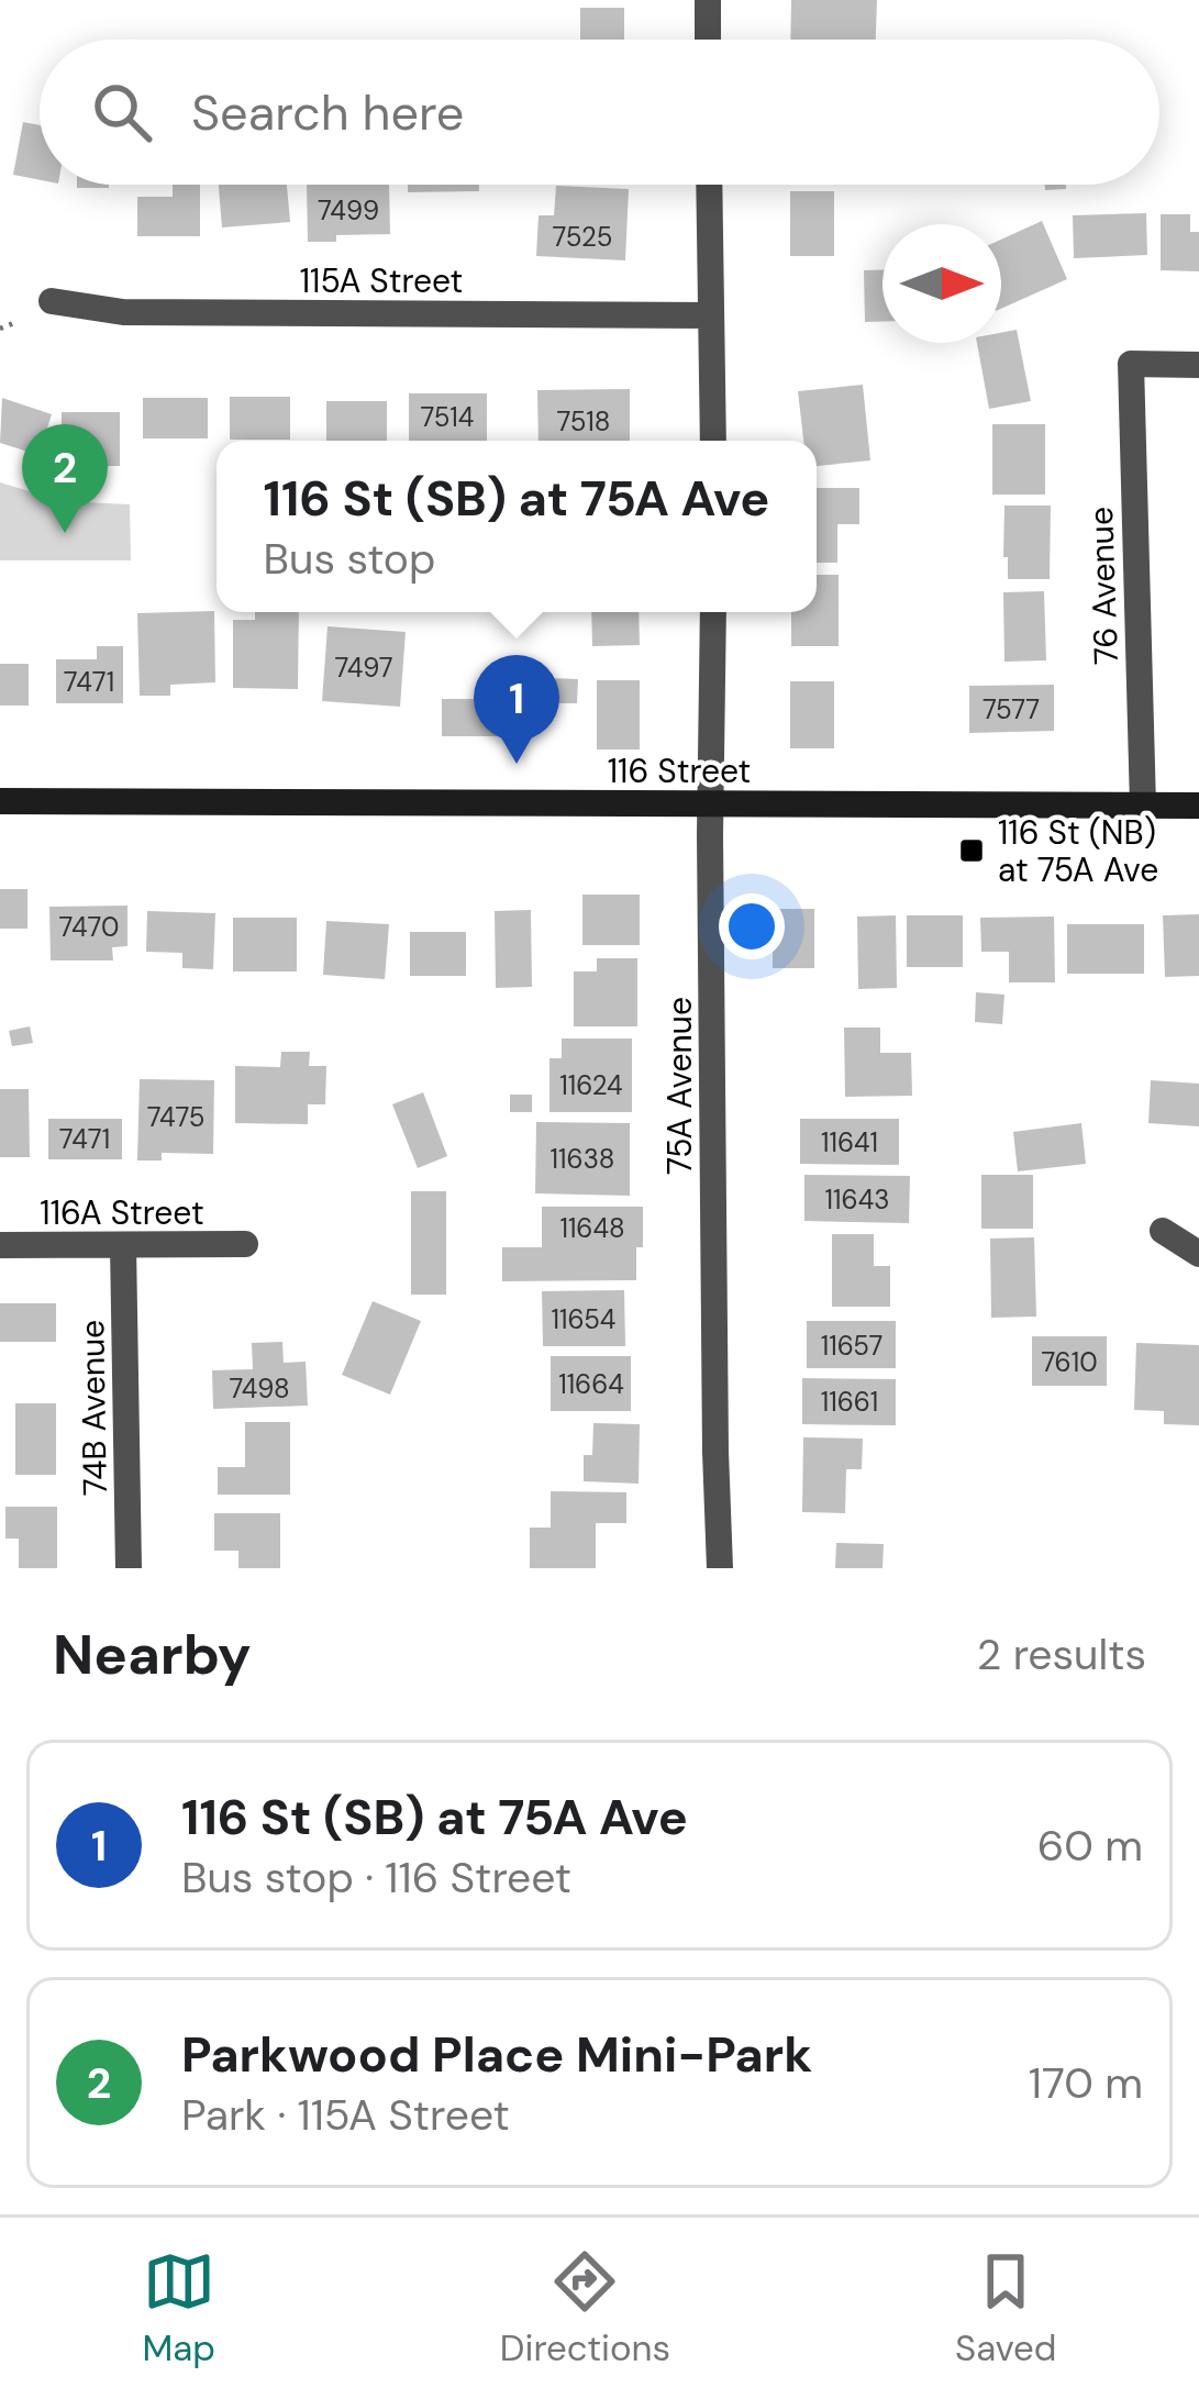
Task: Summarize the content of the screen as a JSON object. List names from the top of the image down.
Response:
{
  "streets": {
    "street": [
      "115A Street",
      "76 Avenue",
      "116 Street",
      "75A Avenue",
      "116A Street",
      "74B Avenue"
    ]
  },
  "crossings": [
    ["76 Avenue", "116 Street"],
    ["116 Street", "75A Avenue"],
    ["116A Street", "74B Avenue"]
  ],
  "places": {
    "transit": ["116 St (NB) at 75A Ave"]
  },
  "house_numbers": [
    "7499",
    "7525",
    "7514",
    "7518",
    "7497",
    "7471",
    "7577",
    "7470",
    "11624",
    "7475",
    "7471",
    "11641",
    "11638",
    "11643",
    "11648",
    "11654",
    "11657",
    "7610",
    "11664",
    "7498",
    "11661"
  ],
  "north": "right",
  "page": {
    "search": "Search here",
    "pins": ["2", "1"],
    "popup": ["116 St (SB) at 75A Ave", "Bus stop"],
    "heading": ["Nearby", "2 results"],
    "list": [
      {
        "mark": "1",
        "name": "116 St (SB) at 75A Ave",
        "note": "Bus stop · 116 Street",
        "value": "60 m"
      },
      {
        "mark": "2",
        "name": "Parkwood Place Mini-Park",
        "note": "Park · 115A Street",
        "value": "170 m"
      }
    ],
    "nav": ["Map", "Directions", "Saved"]
  }
}
